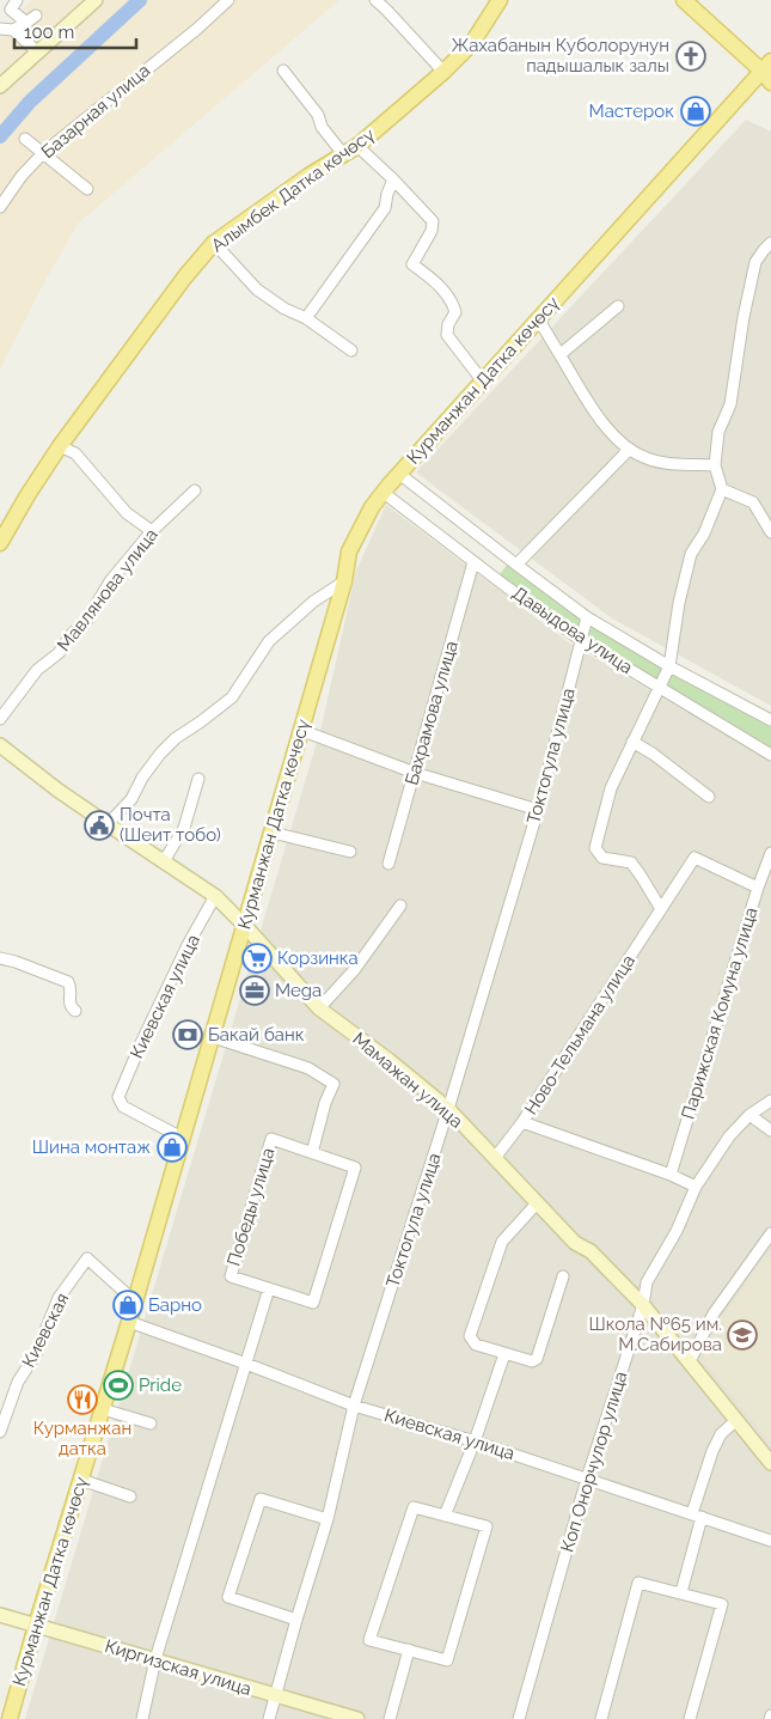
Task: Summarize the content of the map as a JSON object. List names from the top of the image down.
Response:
{
  "streets": {
    "main road": ["Алымбек Датка көчөсү", "Курманжан Датка көчөсү"],
    "street": [
      "Базарная улица",
      "Мавлянова улица",
      "Давыдова улица",
      "Бахрамова улица",
      "Токтогула улица",
      "Киевская улица",
      "Парижская Комуна улица",
      "Ново-Тельмана улица",
      "Мамажан улица",
      "Победы улица",
      "Киевская",
      "Коп Онорчулор улица",
      "Киргизская улица"
    ]
  },
  "crossings": [
    ["Курманжан Датка көчөсү", "Давыдова улица"],
    ["Курманжан Датка көчөсү", "Киевская улица"],
    ["Курманжан Датка көчөсү", "Мамажан улица"],
    ["Курманжан Датка көчөсү", "Киевская"],
    ["Курманжан Датка көчөсү", "Киргизская улица"],
    ["Давыдова улица", "Бахрамова улица"],
    ["Давыдова улица", "Токтогула улица"],
    ["Токтогула улица", "Киевская улица"],
    ["Токтогула улица", "Мамажан улица"],
    ["Токтогула улица", "Киргизская улица"],
    ["Киевская улица", "Мамажан улица"],
    ["Киевская улица", "Коп Онорчулор улица"],
    ["Парижская Комуна улица", "Ново-Тельмана улица"],
    ["Ново-Тельмана улица", "Мамажан улица"],
    ["Мамажан улица", "Коп Онорчулор улица"]
  ],
  "places": {
    "church": ["Жахабанын Куболорунун падышалык залы"],
    "shop": ["Мастерок", "Шина монтаж", "Барно"],
    "public building": ["Почта (Шеит тобо)"],
    "supermarket": ["Корзинка"],
    "office": ["Mega"],
    "bank": ["Бакай банк"],
    "school or university": ["Школа №65 им. М.Сабирова"],
    "sports": ["Pride"],
    "restaurant": ["Курманжан датка"]
  },
  "scale_bar": "100 m"
}
